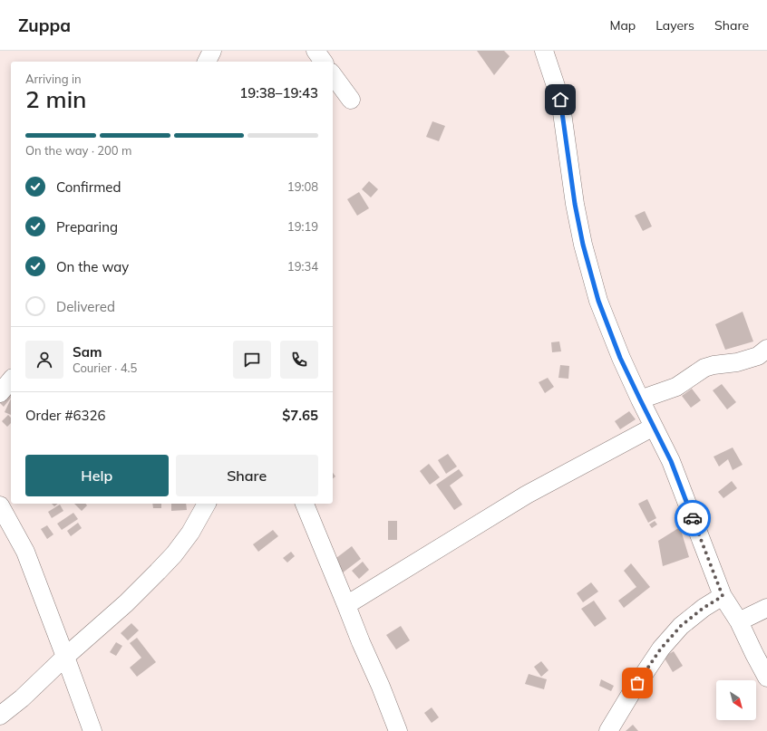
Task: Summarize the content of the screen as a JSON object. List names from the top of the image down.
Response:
{
  "north": "bottom right",
  "page": {
    "header": "Zuppa",
    "nav": ["Map", "Layers", "Share"],
    "heading": ["2 min", "Arriving in", "19:38–19:43"],
    "panel": [
      "Sam",
      "Courier · 4.5",
      "Order #6326",
      "$7.65"
    ],
    "bar": "On the way · 200 m",
    "list": [
      ["Confirmed", "19:08"],
      ["Preparing", "19:19"],
      ["On the way", "19:34"],
      "Delivered"
    ],
    "buttons": ["Help", "Share"]
  }
}
